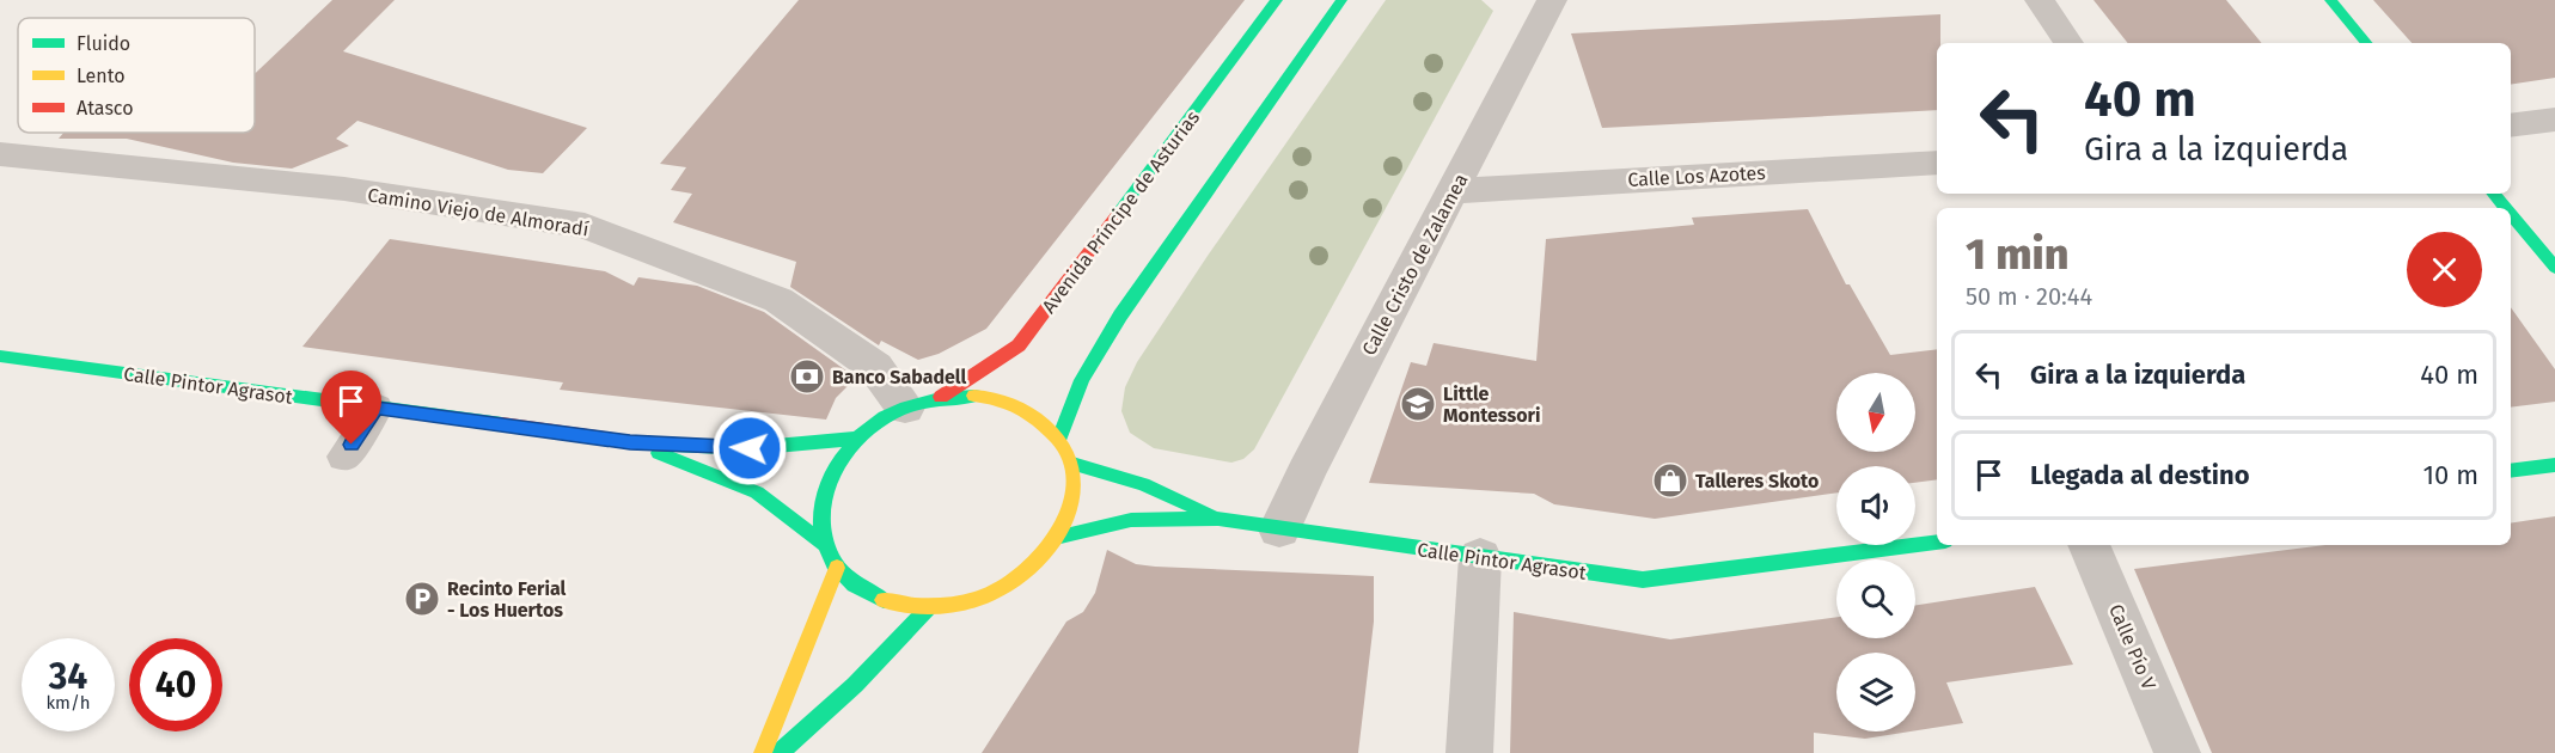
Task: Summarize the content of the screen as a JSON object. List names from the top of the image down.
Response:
{
  "streets": {
    "street": [
      "Calle Los Azotes",
      "Camino Viejo de Almoradí",
      "Avenida Príncipe de Asturias",
      "Calle Cristo de Zalamea",
      "Calle Pintor Agrasot",
      "Calle Pío V"
    ]
  },
  "crossings": [
    ["Calle Los Azotes", "Calle Cristo de Zalamea"],
    ["Camino Viejo de Almoradí", "Avenida Príncipe de Asturias"],
    ["Camino Viejo de Almoradí", "Calle Pintor Agrasot"],
    ["Avenida Príncipe de Asturias", "Calle Pintor Agrasot"],
    ["Calle Cristo de Zalamea", "Calle Pintor Agrasot"]
  ],
  "places": {
    "bank": ["Banco Sabadell"],
    "school or university": ["Little Montessori"],
    "shop": ["Talleres Skoto"],
    "parking": ["Recinto Ferial - Los Huertos"]
  },
  "legend": ["Fluido", "Lento", "Atasco"],
  "north": "bottom",
  "page": {
    "turn": ["40 m", "Gira a la izquierda"],
    "heading": ["1 min", "50 m · 20:44"],
    "list": [
      {
        "name": "Gira a la izquierda",
        "value": "40 m"
      },
      {
        "name": "Llegada al destino",
        "value": "10 m"
      }
    ],
    "speed": "34 km/h",
    "limit": "40"
  }
}
